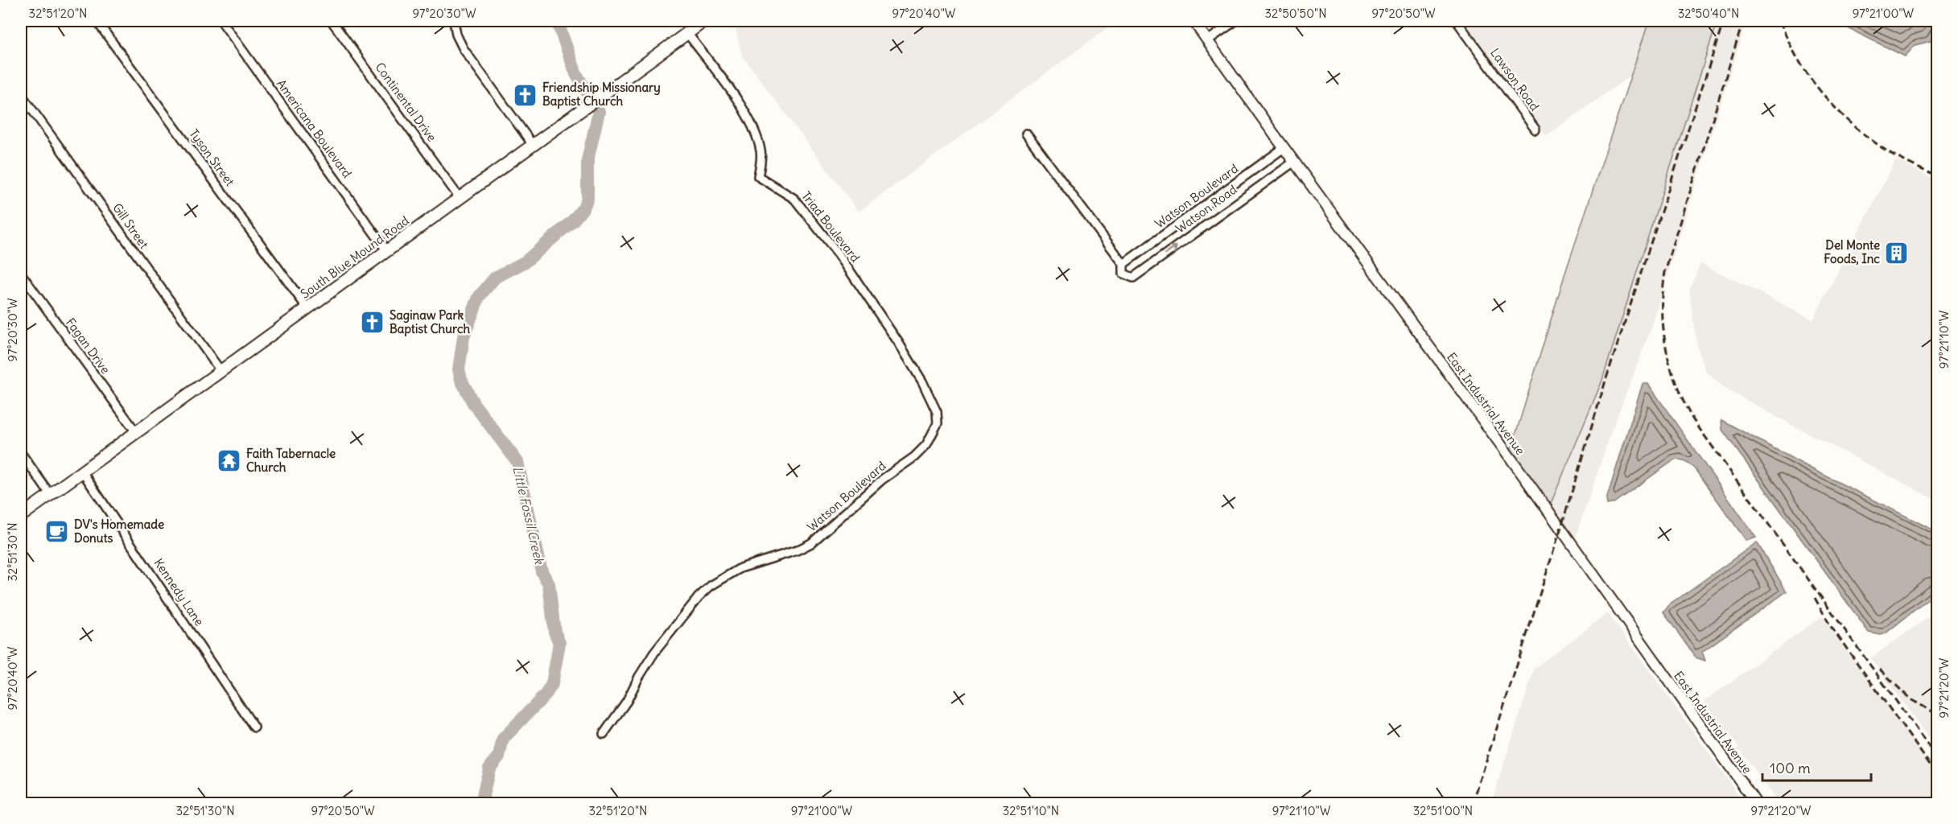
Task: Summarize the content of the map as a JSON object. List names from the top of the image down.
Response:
{
  "streets": {
    "main road": ["South Blue Mound Road"],
    "street": [
      "Lawson Road",
      "Continental Drive",
      "Americana Boulevard",
      "Tyson Street",
      "Watson Boulevard",
      "Watson Road",
      "Gill Street",
      "Triad Boulevard",
      "Fagan Drive",
      "East Industrial Avenue",
      "Kennedy Lane"
    ]
  },
  "crossings": [
    ["Continental Drive", "South Blue Mound Road"],
    ["Americana Boulevard", "South Blue Mound Road"],
    ["Tyson Street", "South Blue Mound Road"],
    ["Watson Boulevard", "Watson Road"],
    ["Watson Boulevard", "Triad Boulevard"],
    ["Watson Boulevard", "East Industrial Avenue"],
    ["Watson Road", "East Industrial Avenue"],
    ["Gill Street", "South Blue Mound Road"],
    ["Triad Boulevard", "South Blue Mound Road"],
    ["South Blue Mound Road", "Fagan Drive"],
    ["South Blue Mound Road", "Kennedy Lane"]
  ],
  "one_way": ["Watson Road"],
  "water": ["Little Fossil Creek"],
  "places": {
    "church": ["Friendship Missionary Baptist Church", "Saginaw Park Baptist Church"],
    "building": ["Del Monte Foods, Inc"],
    "temple": ["Faith Tabernacle Church"],
    "cafe": ["DV's Homemade Donuts"]
  },
  "scale_bar": "100 m",
  "coordinates": [
    "32°51'20\"N",
    "97°20'30\"W",
    "97°20'40\"W",
    "32°50'50\"N",
    "97°20'50\"W",
    "32°50'40\"N",
    "97°21'00\"W",
    "97°21'10\"W",
    "32°51'30\"N",
    "97°21'20\"W",
    "32°51'10\"N",
    "32°51'00\"N"
  ]
}
